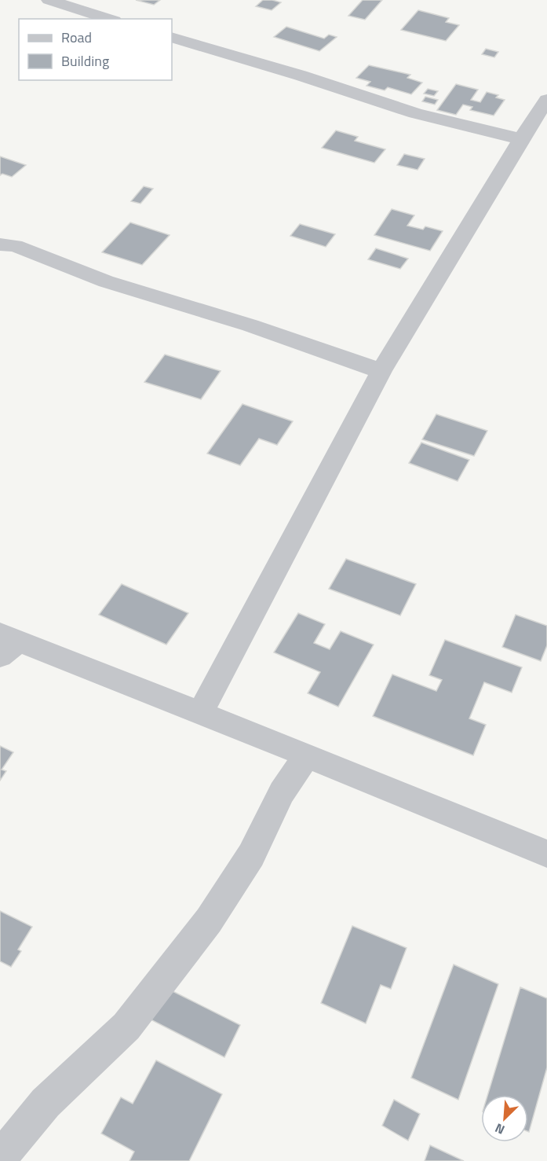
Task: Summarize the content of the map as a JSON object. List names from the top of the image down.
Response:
{
  "legend": ["Road", "Building"],
  "north": "bottom left"
}
